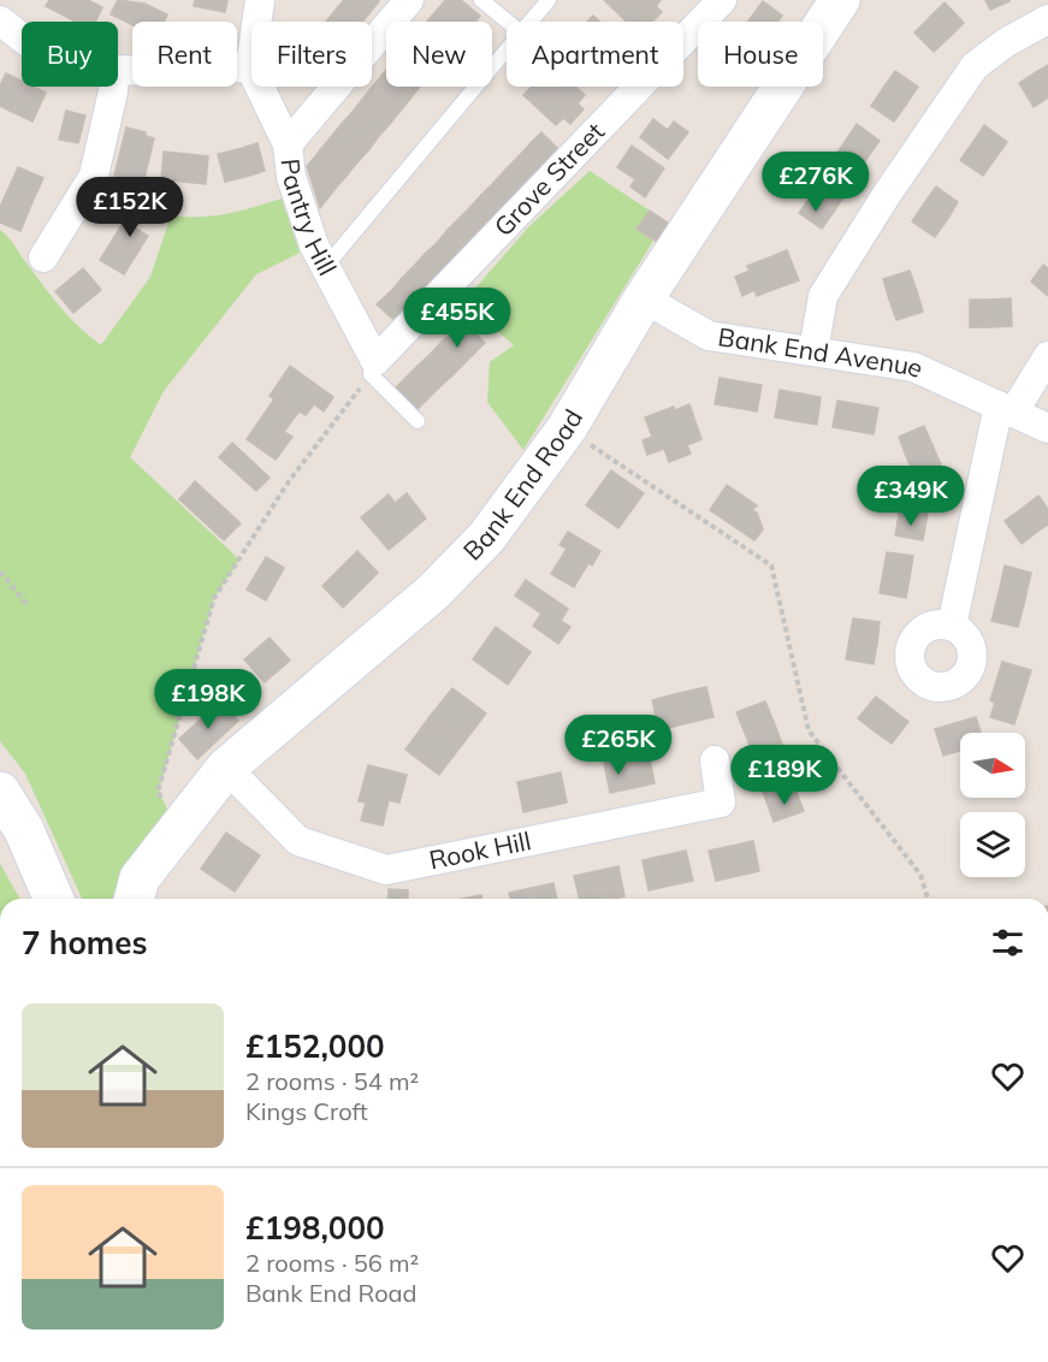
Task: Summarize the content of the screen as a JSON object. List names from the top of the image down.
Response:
{
  "streets": {
    "street": [
      "Grove Street",
      "Pantry Hill",
      "Bank End Avenue",
      "Bank End Road",
      "Rook Hill"
    ]
  },
  "crossings": [
    ["Grove Street", "Pantry Hill"],
    ["Bank End Avenue", "Bank End Road"],
    ["Bank End Road", "Rook Hill"]
  ],
  "north": "right",
  "page": {
    "chip": [
      "Buy",
      "Rent",
      "Filters",
      "New",
      "Apartment",
      "House"
    ],
    "price": [
      "£276K",
      "£152K",
      "£455K",
      "£349K",
      "£198K",
      "£265K",
      "£189K"
    ],
    "heading": "7 homes",
    "list": [
      {
        "name": "£152,000",
        "note": "2 rooms · 54 m² · Kings Croft"
      },
      {
        "name": "£198,000",
        "note": "2 rooms · 56 m² · Bank End Road"
      }
    ]
  }
}
